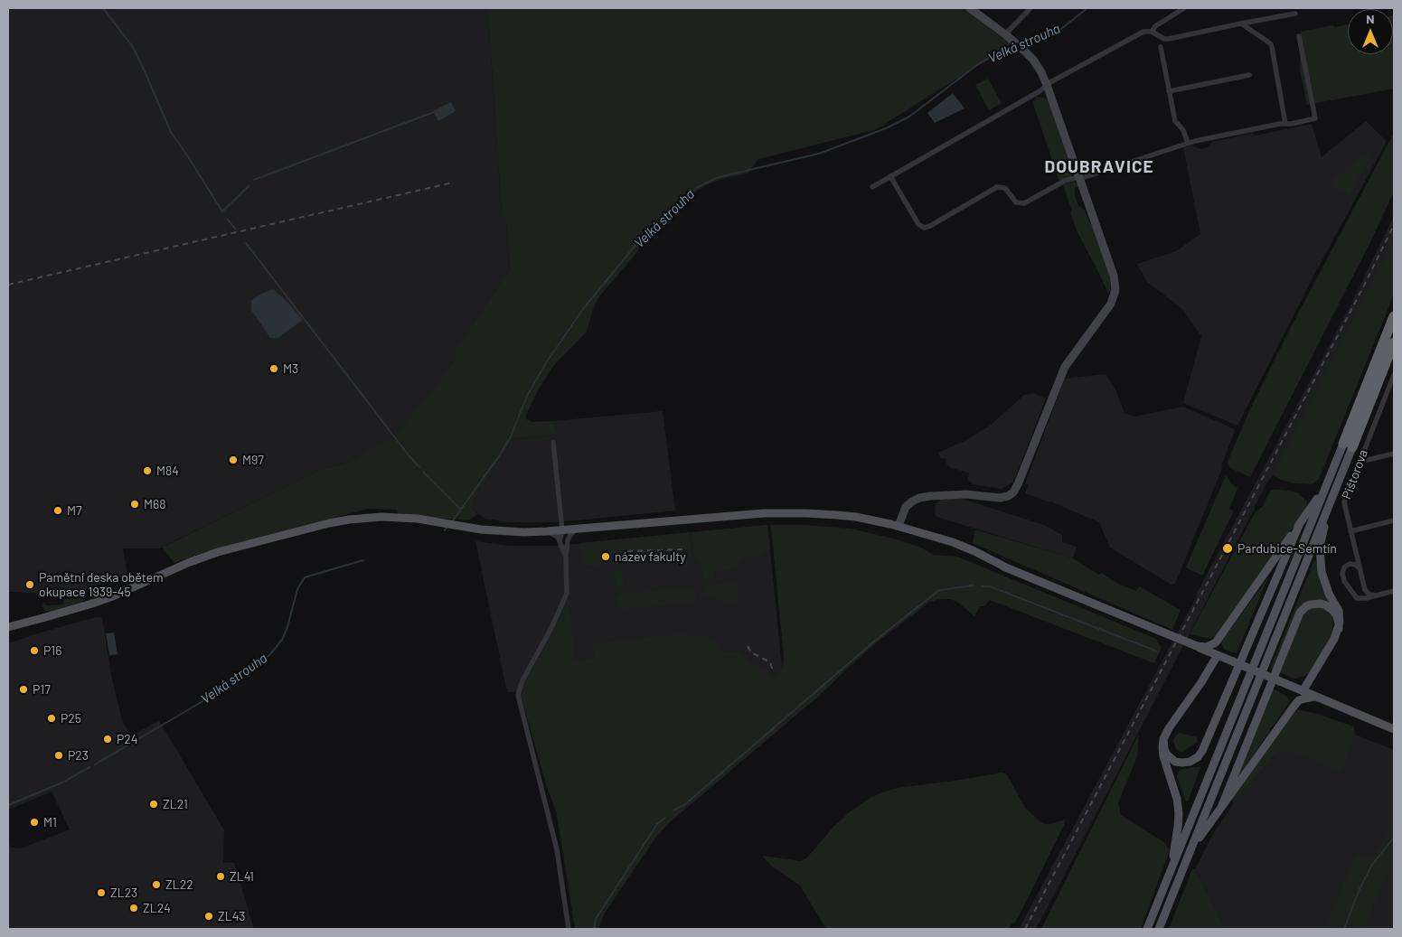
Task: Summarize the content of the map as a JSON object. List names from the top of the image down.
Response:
{
  "streets": {
    "street": ["Pištorova"]
  },
  "districts": ["DOUBRAVICE"],
  "water": ["Velká strouha"],
  "places": [
    "M3",
    "M97",
    "M84",
    "M68",
    "M7",
    "Pardubice-Semtín",
    "název fakulty",
    "Pamětní deska obětem okupace 1939-45",
    "P16",
    "P17",
    "P25",
    "P24",
    "P23",
    "ZL21",
    "M1",
    "ZL41",
    "ZL22",
    "ZL23",
    "ZL24",
    "ZL43"
  ],
  "north": "top"
}
